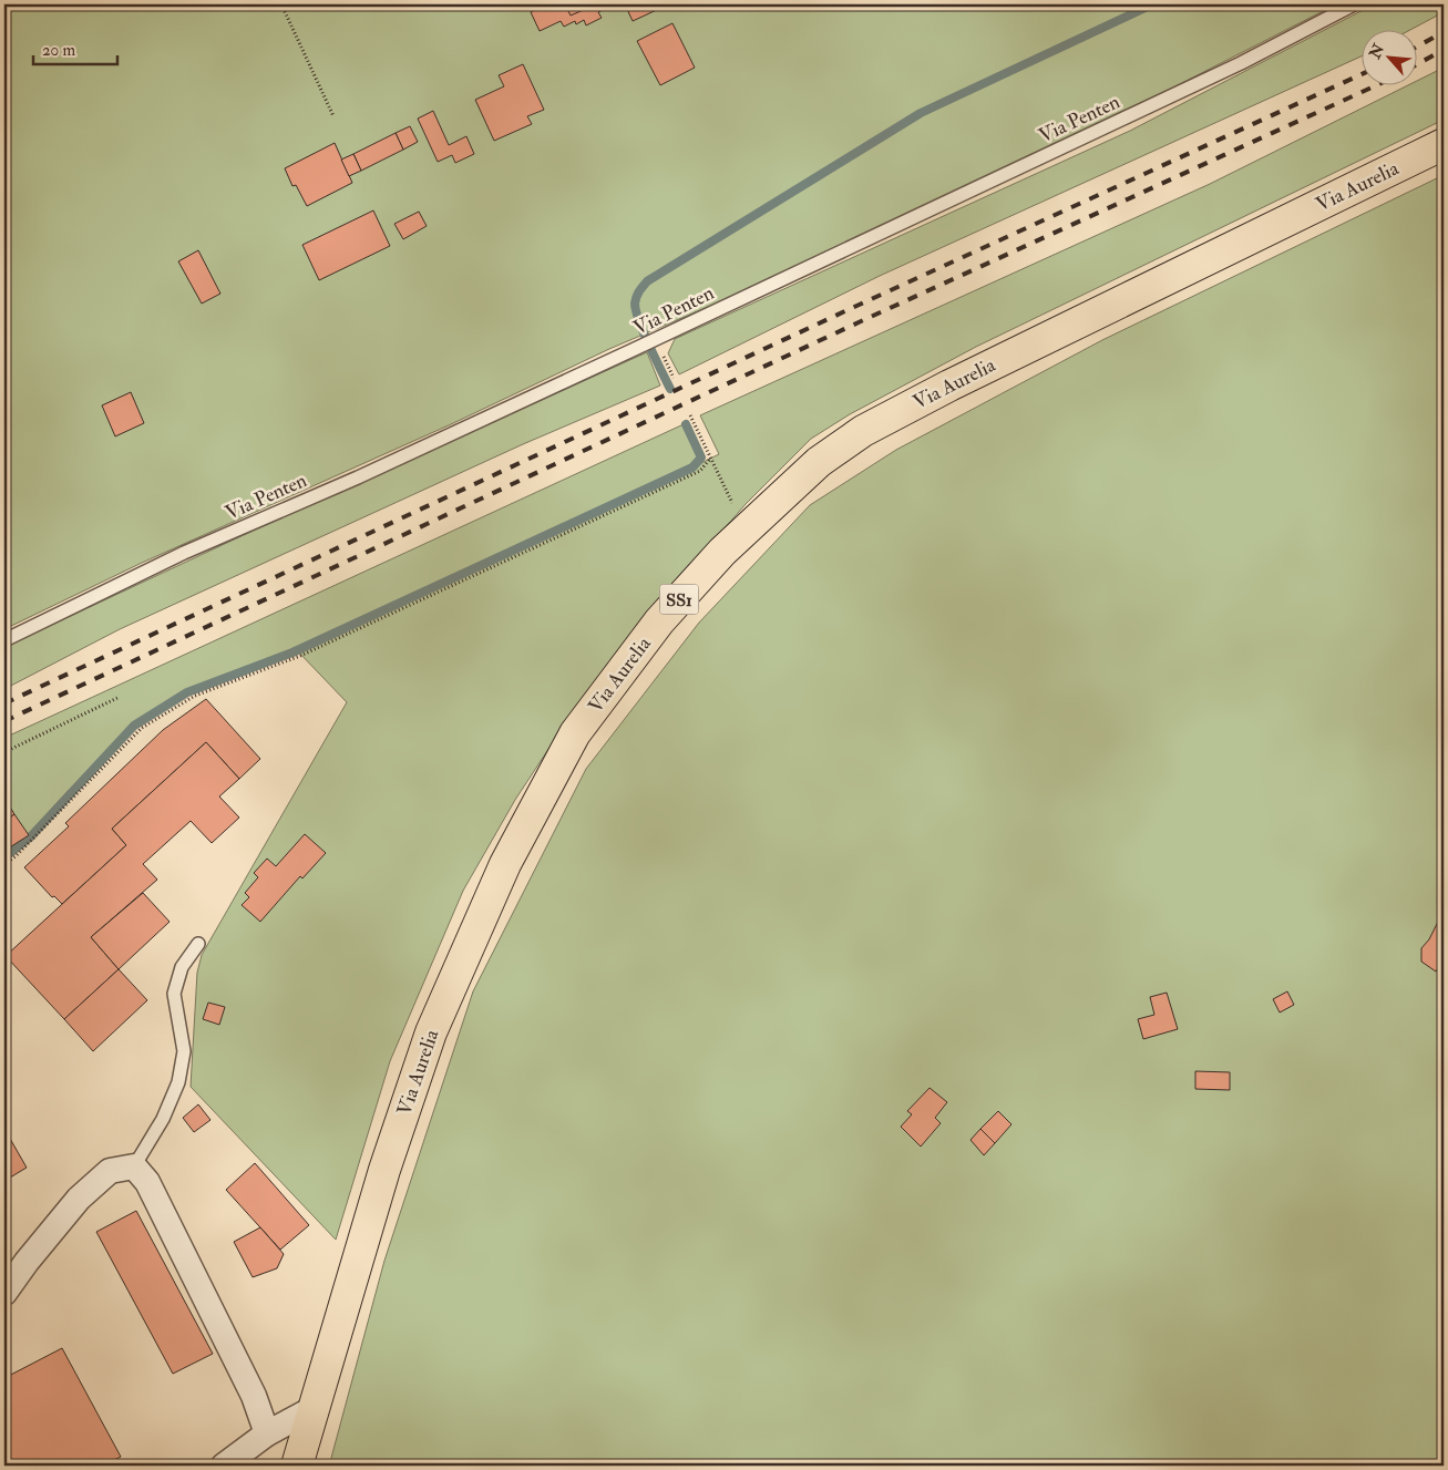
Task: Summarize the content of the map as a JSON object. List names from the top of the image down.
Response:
{
  "streets": {
    "main road": ["Via Aurelia", "SS1"],
    "lane": ["Via Penten"]
  },
  "scale_bar": "20 m",
  "north": "top left"
}
